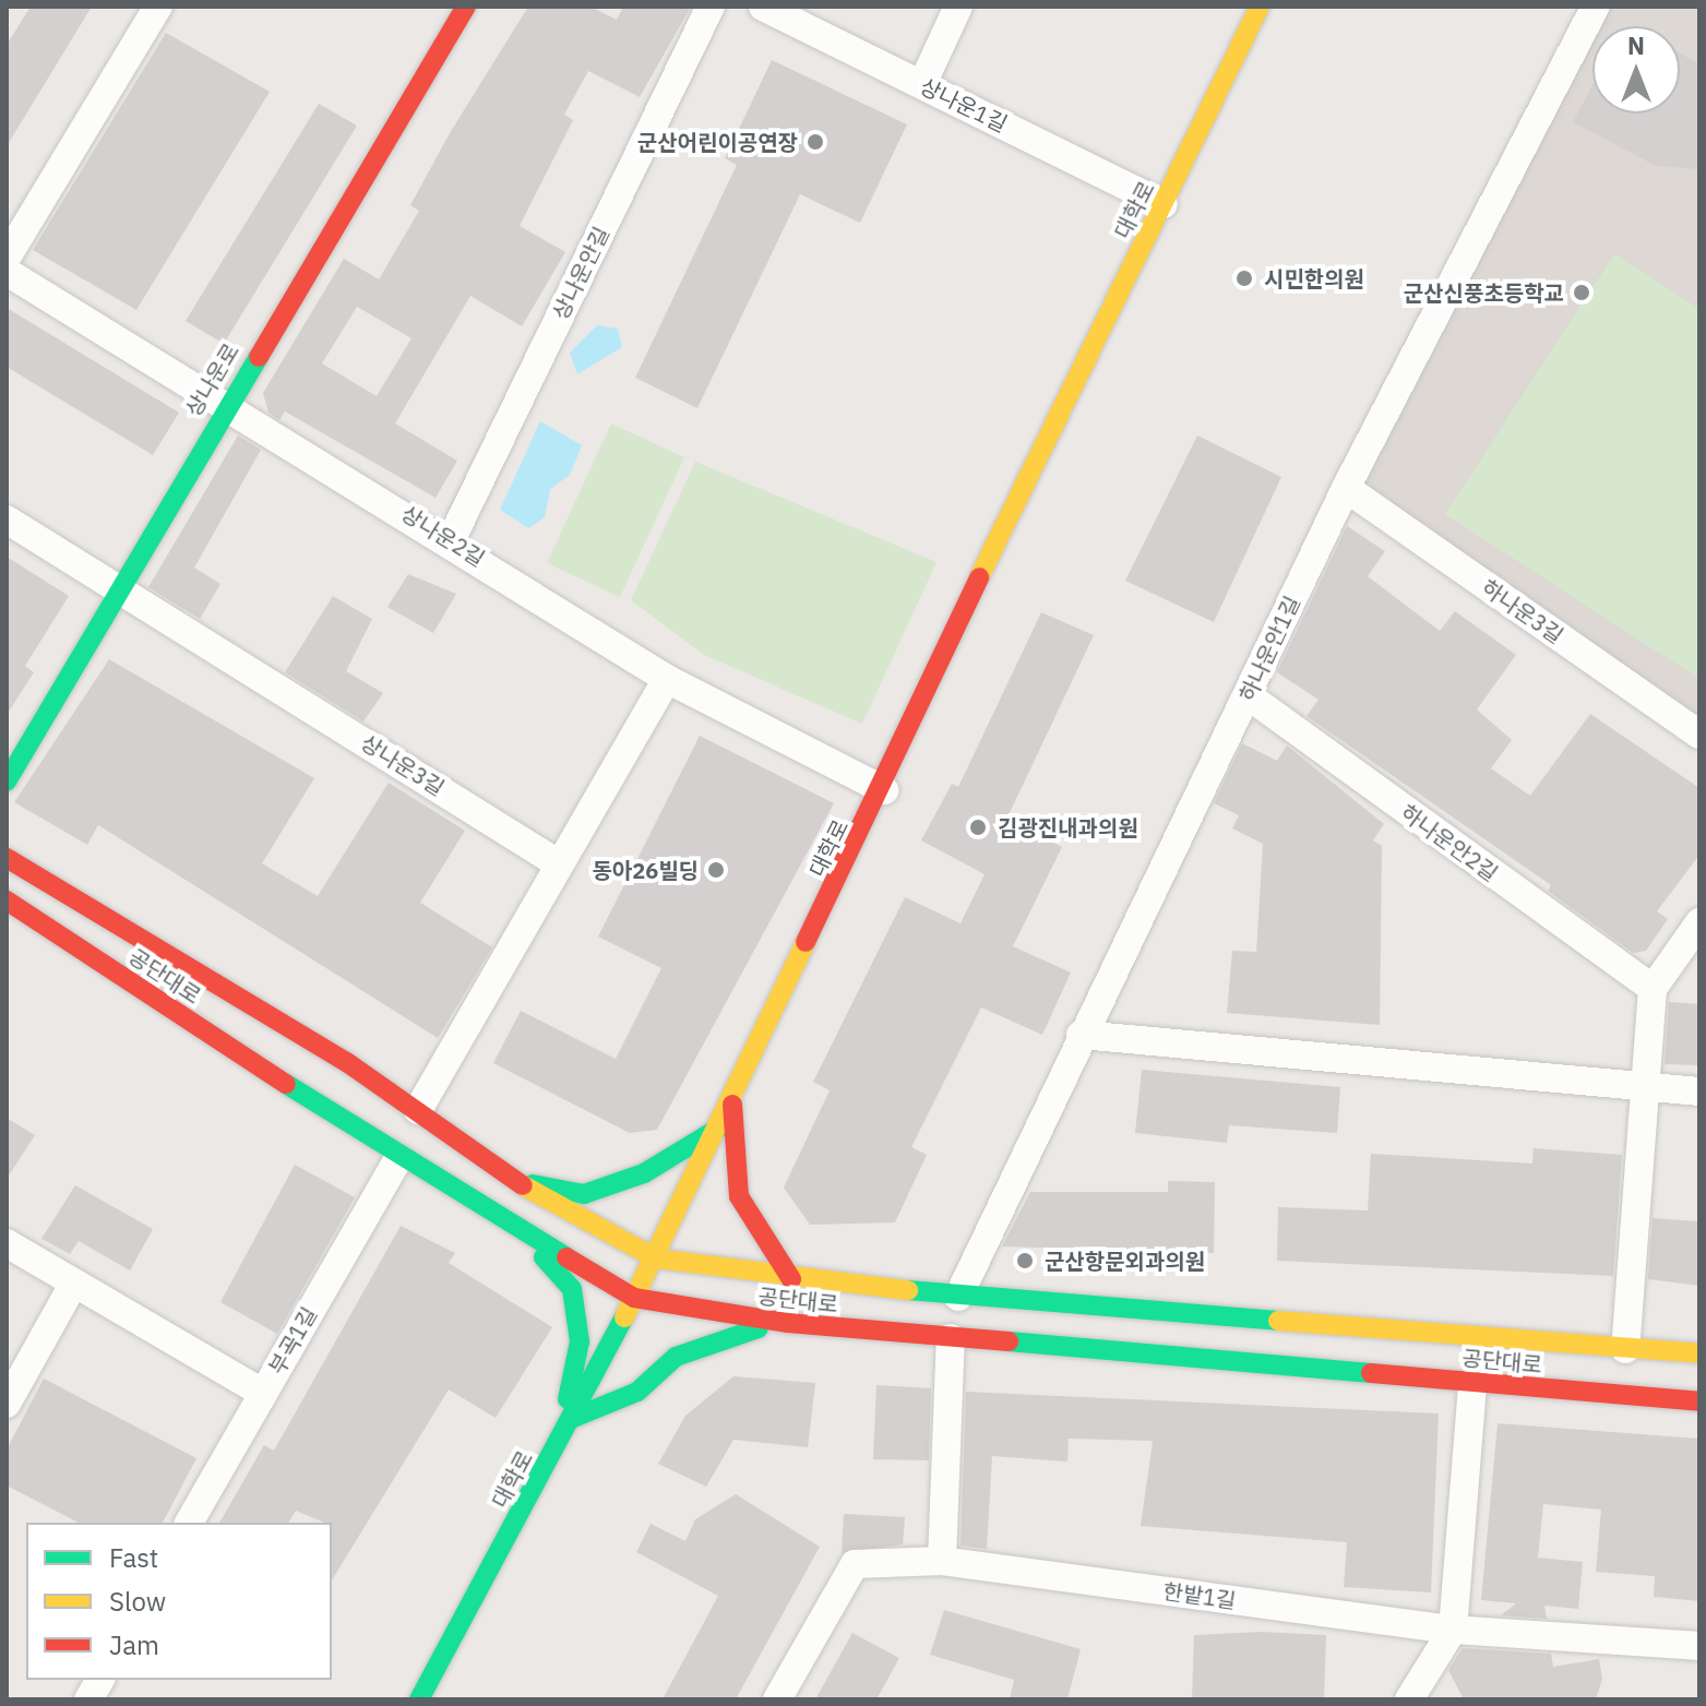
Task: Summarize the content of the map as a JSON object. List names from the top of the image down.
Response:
{
  "streets": {
    "street": [
      "상나운1길",
      "대학로",
      "상나운안길",
      "상나운로",
      "상나운2길",
      "하나운3길",
      "하나운안1길",
      "상나운3길",
      "하나운안2길",
      "공단대로",
      "부곡1길",
      "한밭1길"
    ]
  },
  "crossings": [
    ["상나운1길", "대학로"],
    ["대학로", "상나운2길"],
    ["대학로", "공단대로"],
    ["상나운안길", "상나운2길"],
    ["상나운로", "상나운2길"],
    ["상나운로", "상나운3길"],
    ["하나운3길", "하나운안1길"],
    ["하나운안1길", "하나운안2길"],
    ["하나운안1길", "공단대로"],
    ["공단대로", "부곡1길"]
  ],
  "places": [
    "군산어린이공연장",
    "시민한의원",
    "군산신풍초등학교",
    "김광진내과의원",
    "동아26빌딩",
    "군산항문외과의원"
  ],
  "legend": ["Fast", "Slow", "Jam"],
  "north": "top"
}
